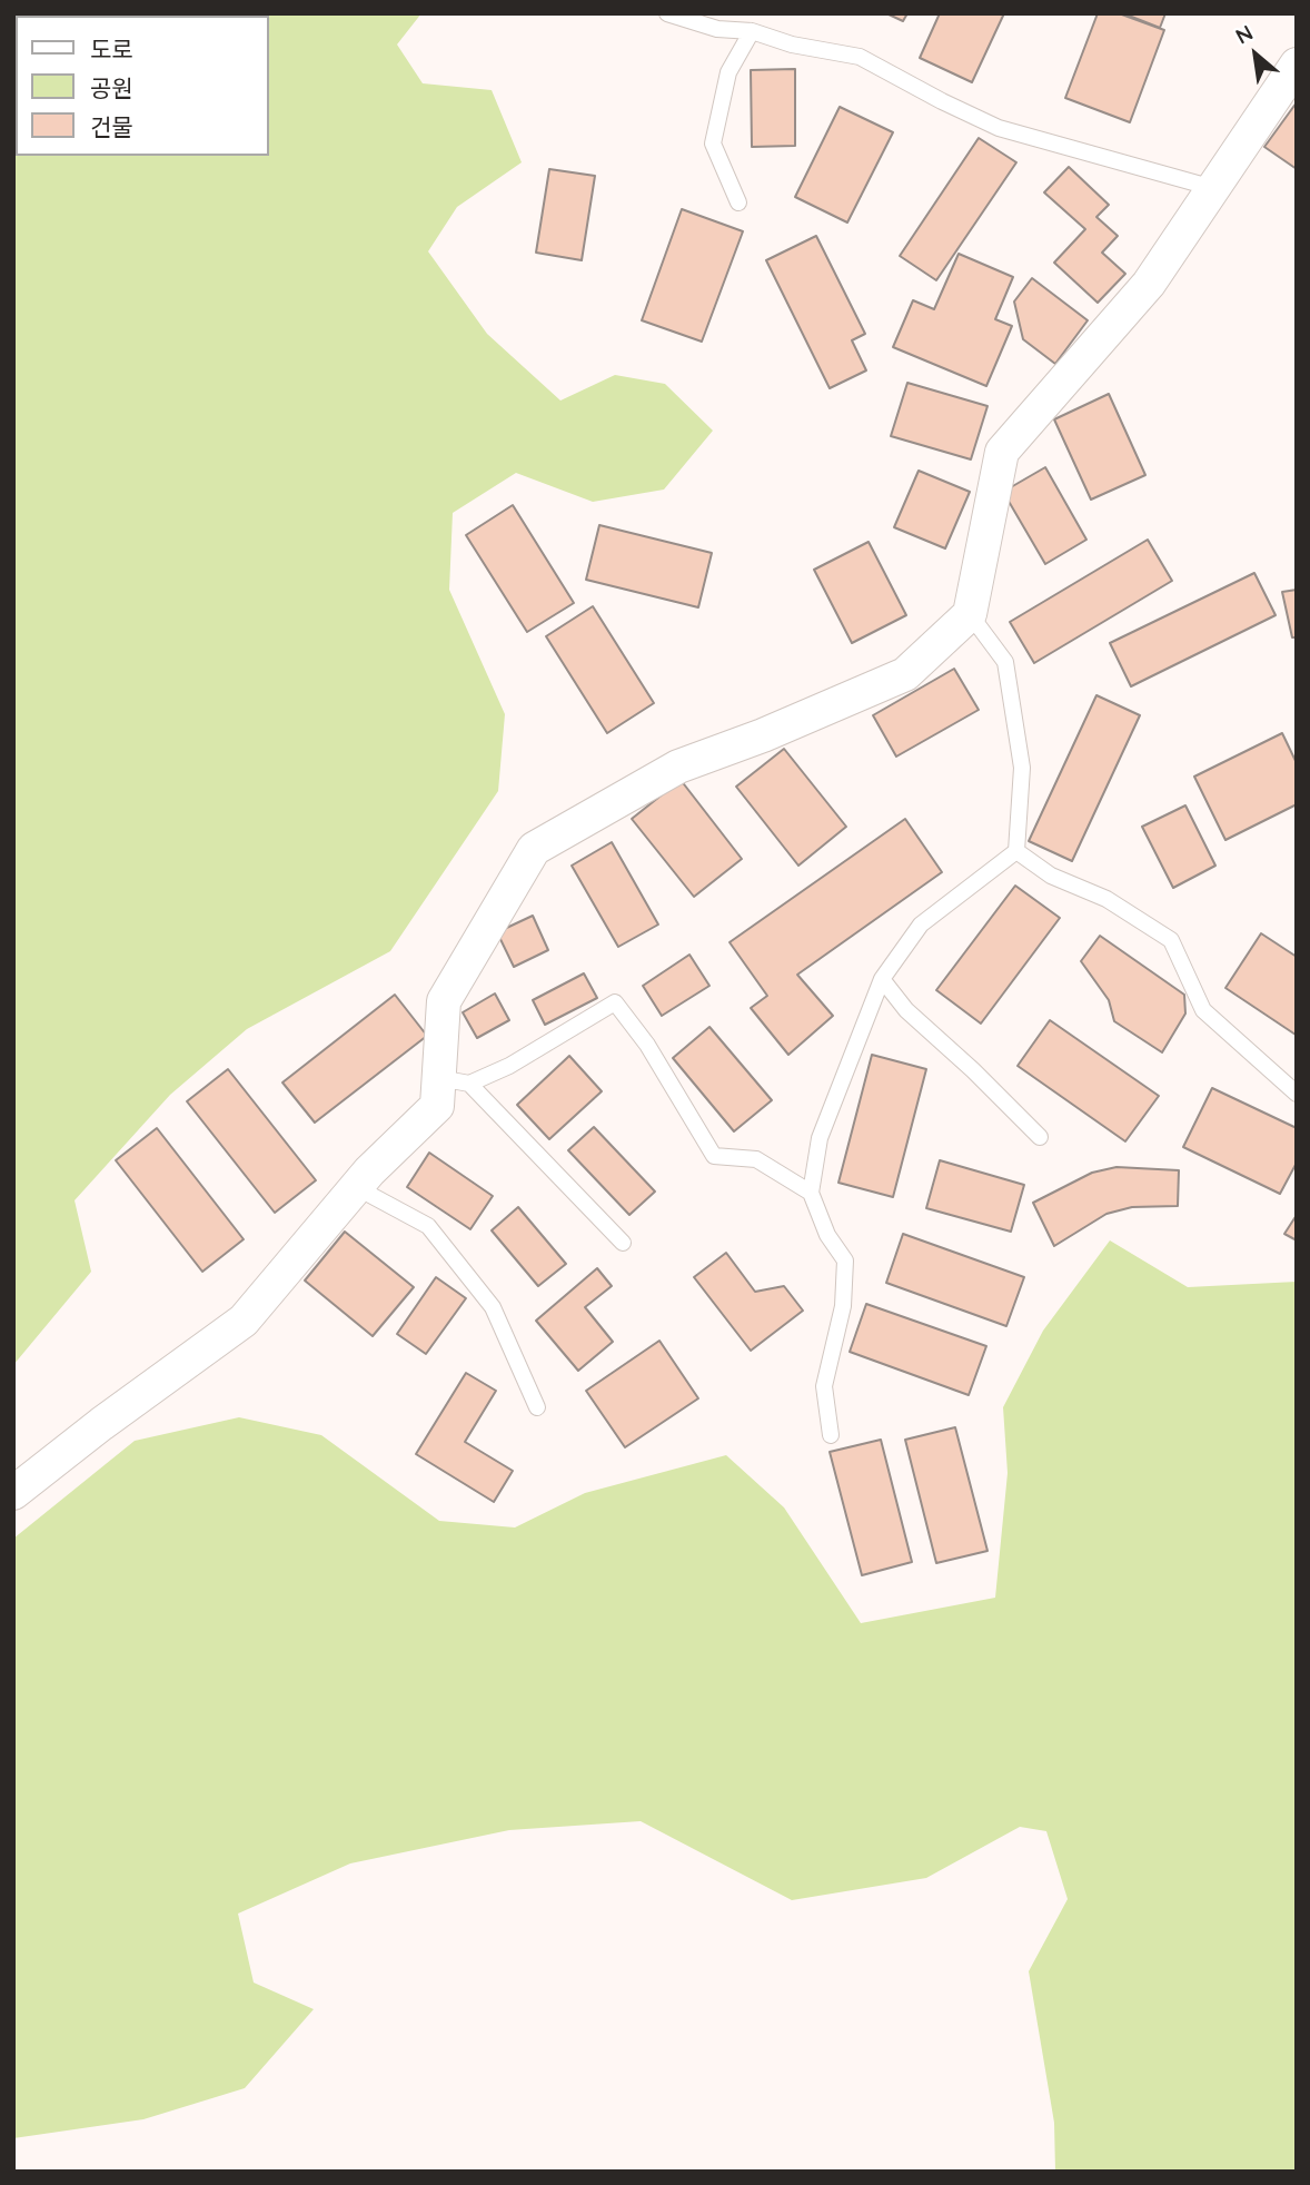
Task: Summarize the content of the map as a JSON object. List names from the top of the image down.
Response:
{
  "legend": ["도로", "공원", "건물"],
  "north": "top left"
}
